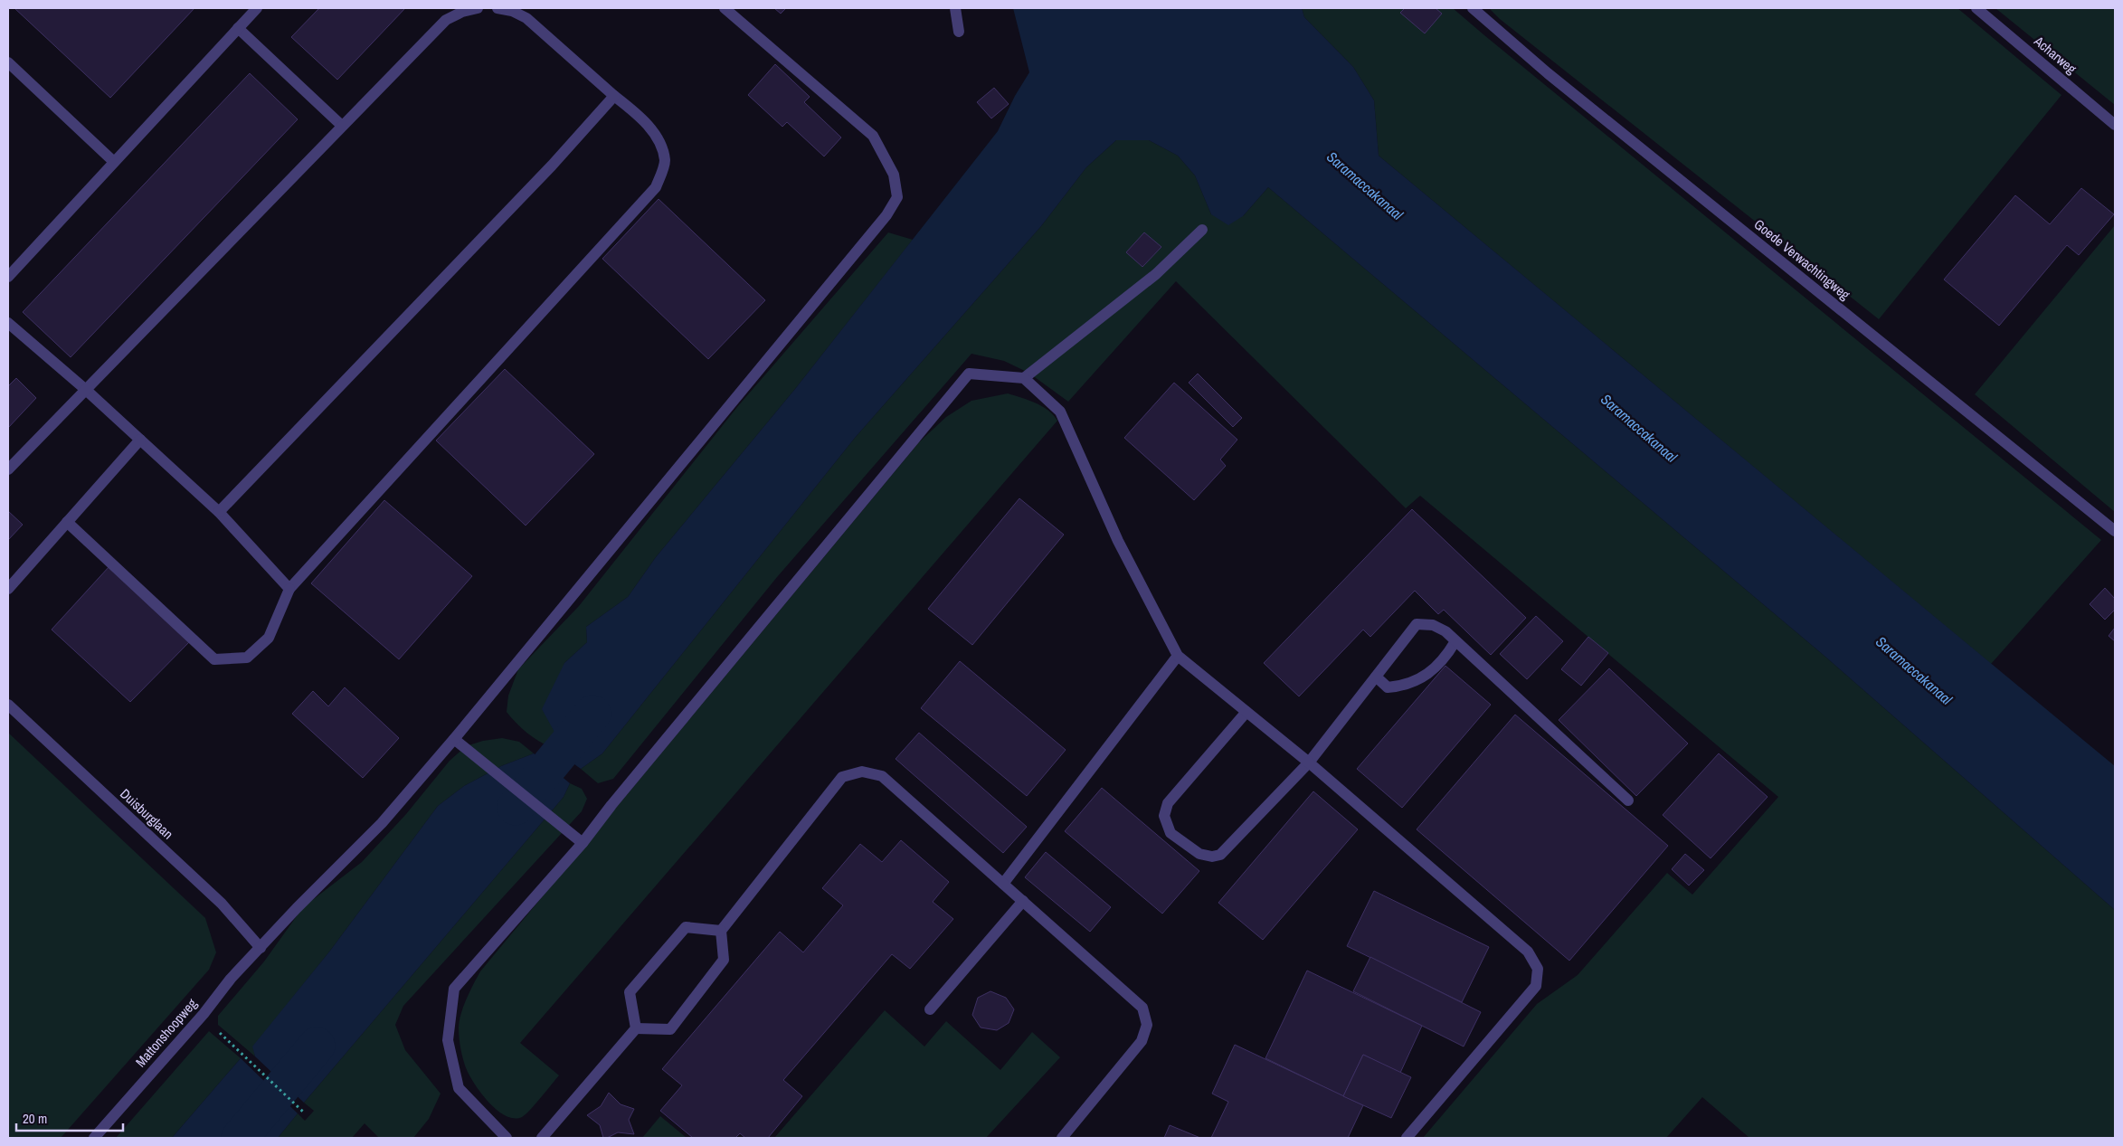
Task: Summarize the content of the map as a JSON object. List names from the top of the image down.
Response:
{
  "streets": {
    "street": [
      "Acharweg",
      "Goede Verwachtingweg",
      "Duisburglaan",
      "Mattonshoopweg"
    ]
  },
  "crossings": [
    ["Duisburglaan", "Mattonshoopweg"]
  ],
  "water": ["Saramaccakanaal"],
  "scale_bar": "20 m"
}
